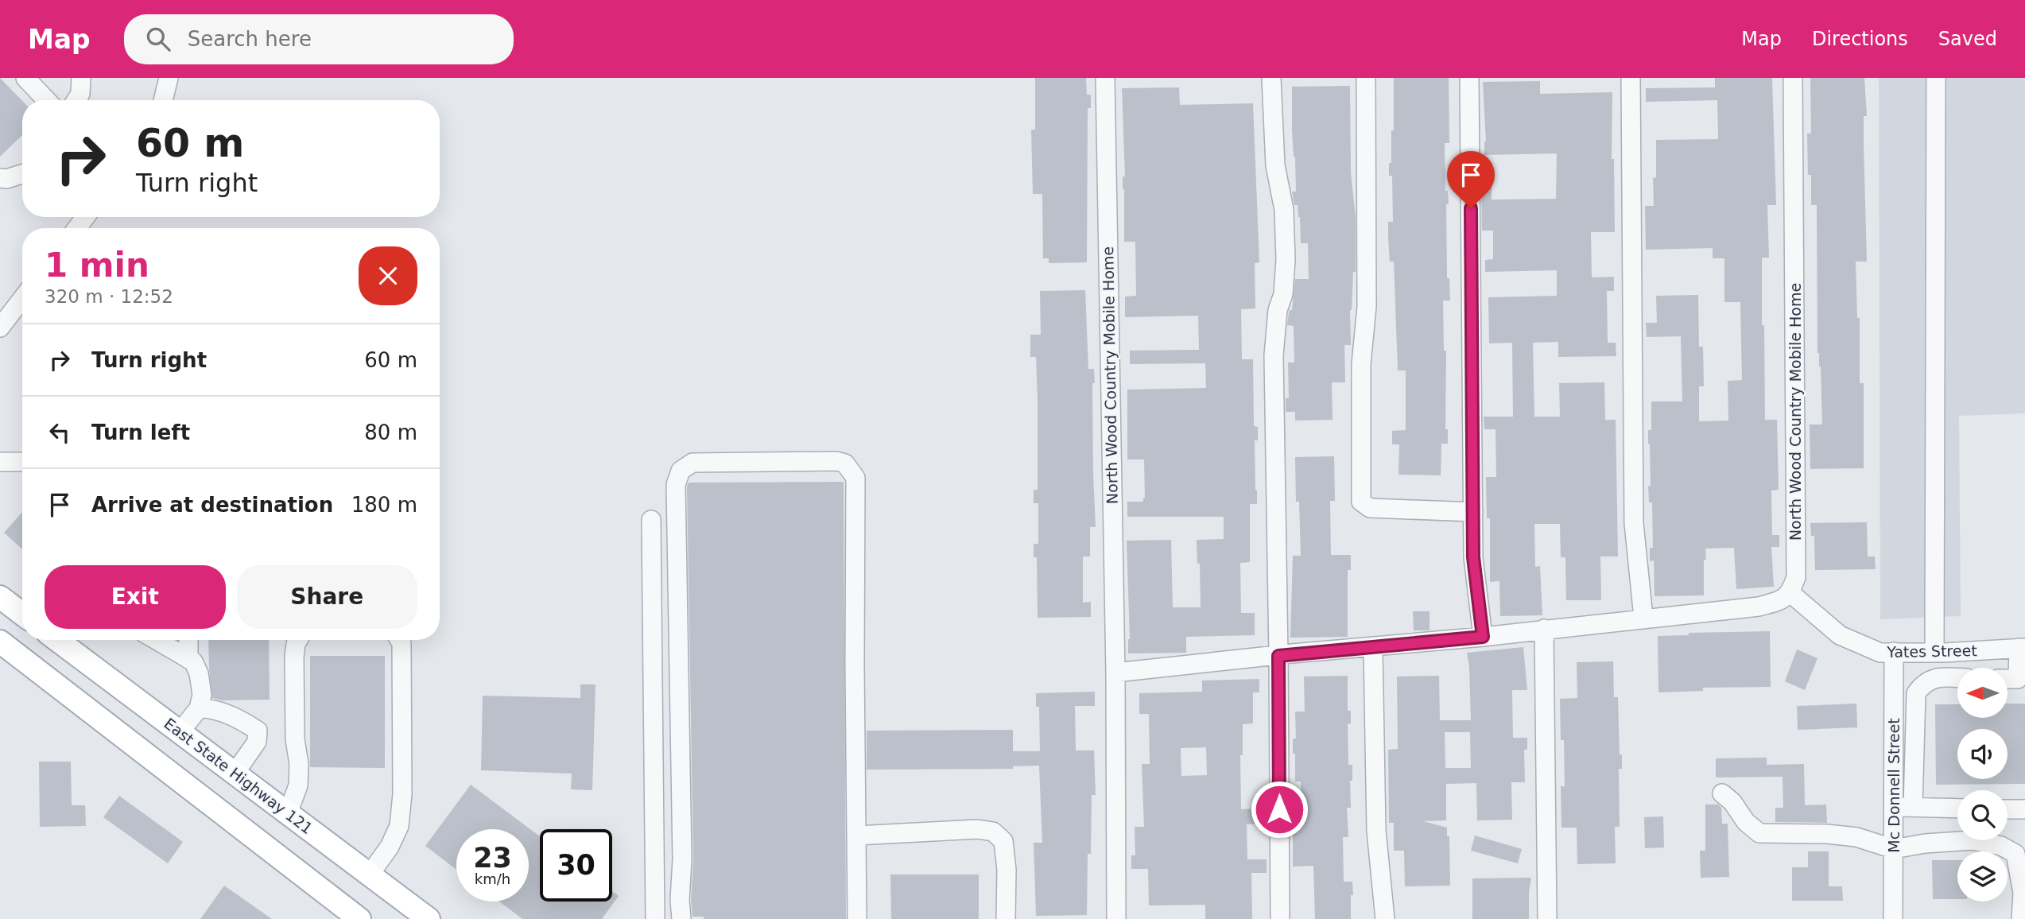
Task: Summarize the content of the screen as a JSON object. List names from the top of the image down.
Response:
{
  "streets": {
    "main road": ["East State Highway 121"],
    "street": ["North Wood Country Mobile Home", "Yates Street", "Mc Donnell Street"]
  },
  "crossings": [
    ["North Wood Country Mobile Home", "Yates Street"],
    ["Yates Street", "Mc Donnell Street"]
  ],
  "north": "left",
  "page": {
    "header": "Map",
    "search": "Search here",
    "nav": ["Map", "Directions", "Saved"],
    "turn": ["60 m", "Turn right"],
    "heading": ["1 min", "320 m · 12:52"],
    "list": [
      {
        "name": "Turn right",
        "value": "60 m"
      },
      {
        "name": "Turn left",
        "value": "80 m"
      },
      {
        "name": "Arrive at destination",
        "value": "180 m"
      }
    ],
    "buttons": ["Exit", "Share"],
    "speed": "23 km/h",
    "limit": "30"
  }
}
